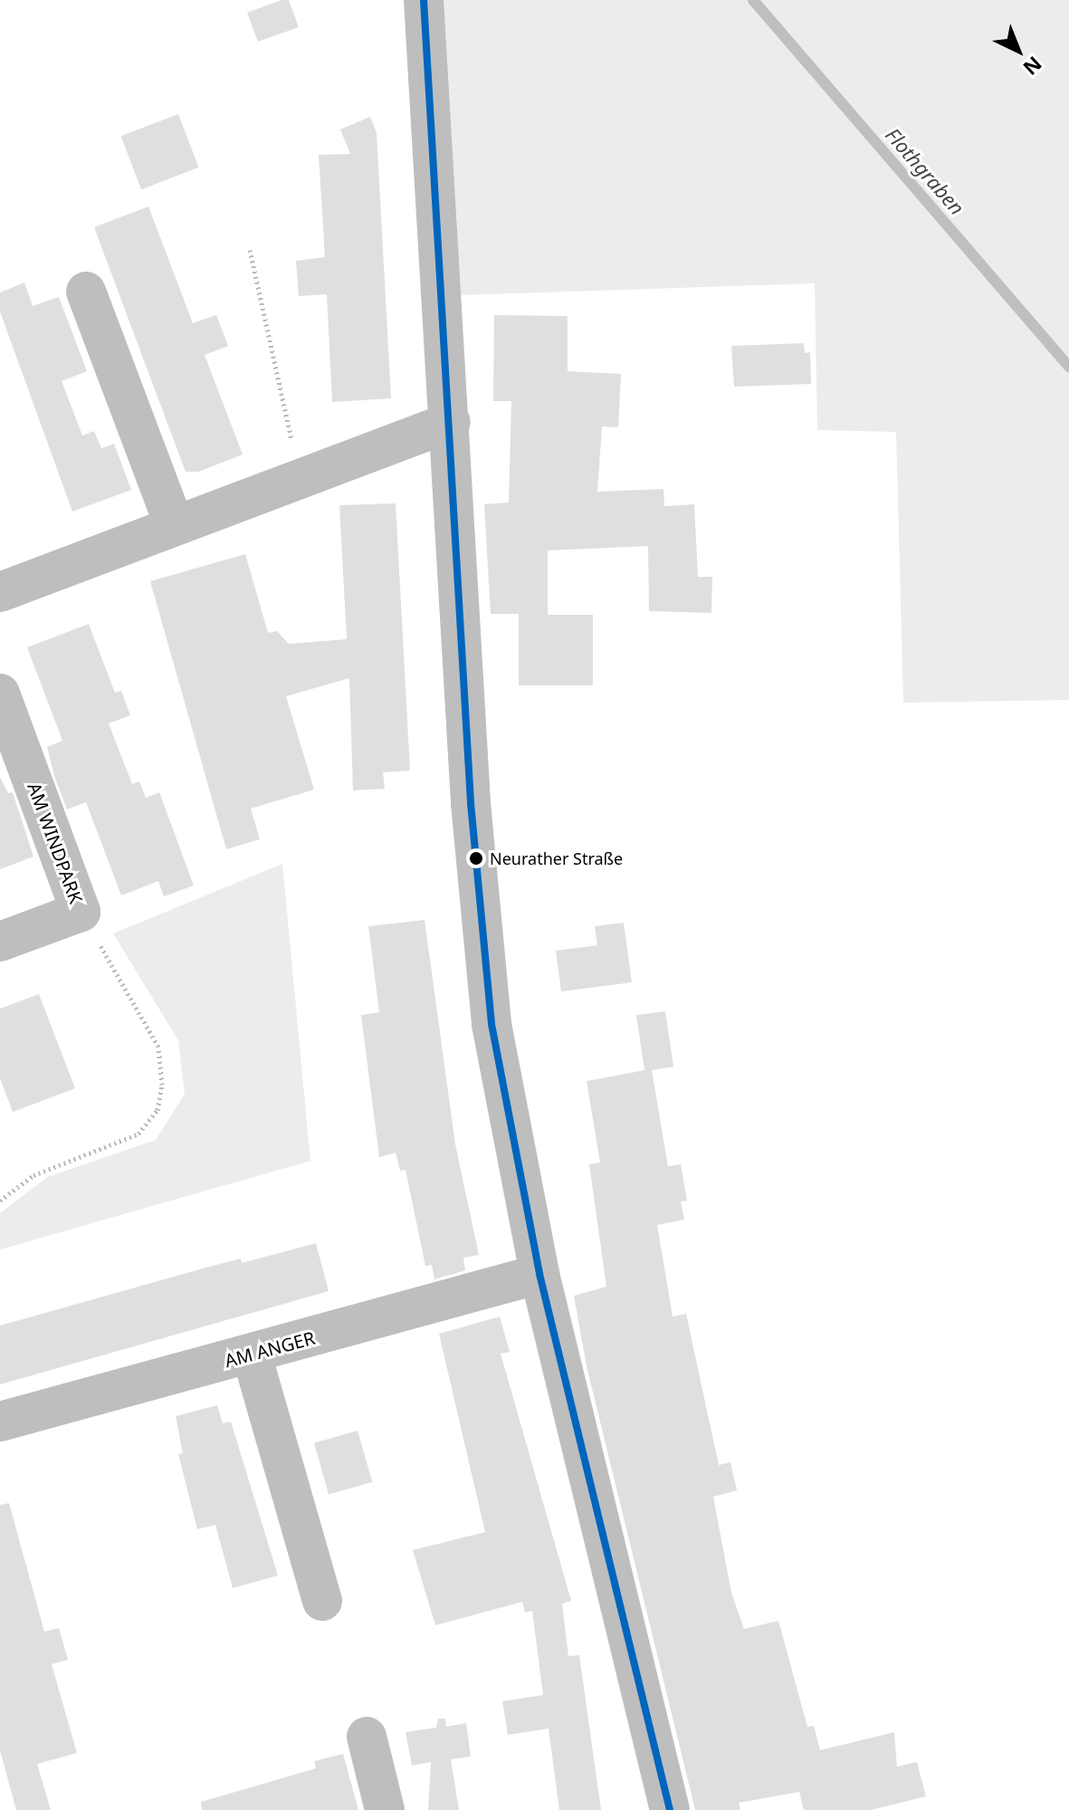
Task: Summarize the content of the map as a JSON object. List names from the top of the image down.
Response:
{
  "streets": {
    "street": ["AM WINDPARK", "AM ANGER"]
  },
  "water": ["Flothgraben"],
  "places": ["Neurather Straße"],
  "north": "bottom right"
}
